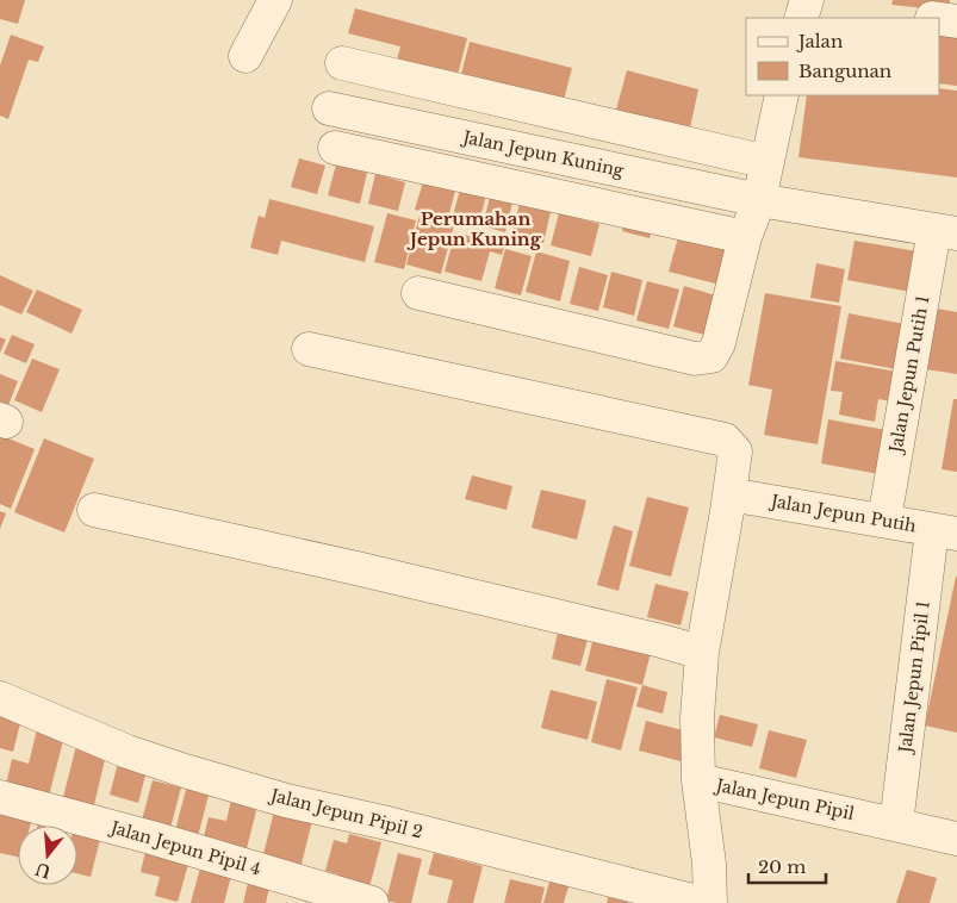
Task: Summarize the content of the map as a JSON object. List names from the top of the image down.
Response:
{
  "streets": {
    "street": [
      "Jalan Jepun Kuning",
      "Jalan Jepun Putih 1",
      "Jalan Jepun Putih",
      "Jalan Jepun Pipil 1",
      "Jalan Jepun Pipil",
      "Jalan Jepun Pipil 2",
      "Jalan Jepun Pipil 4"
    ]
  },
  "crossings": [
    ["Jalan Jepun Kuning", "Jalan Jepun Putih 1"],
    ["Jalan Jepun Putih 1", "Jalan Jepun Putih"],
    ["Jalan Jepun Putih", "Jalan Jepun Pipil 1"],
    ["Jalan Jepun Pipil 1", "Jalan Jepun Pipil"]
  ],
  "districts": ["Perumahan Jepun Kuning"],
  "legend": ["Jalan", "Bangunan"],
  "scale_bar": "20 m",
  "north": "bottom"
}
